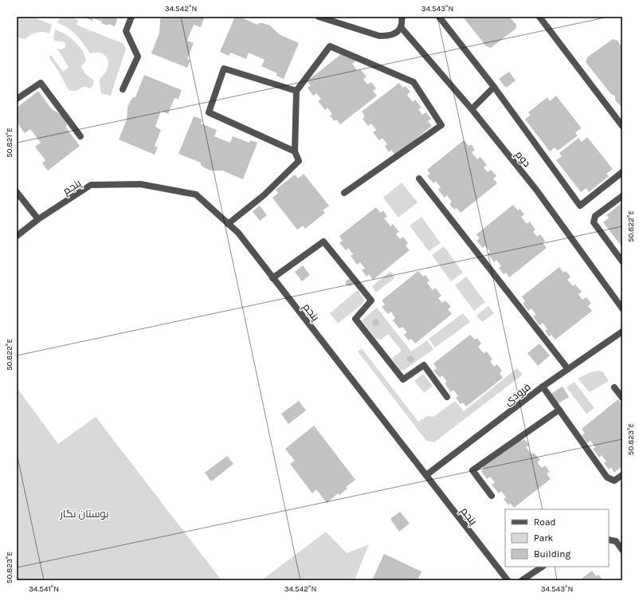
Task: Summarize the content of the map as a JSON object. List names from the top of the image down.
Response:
{
  "streets": {
    "street": ["دوم", "پنجم", "فرودی"]
  },
  "crossings": [
    ["پنجم", "فرودی"]
  ],
  "parks": ["بوستان نگار"],
  "legend": ["Road", "Park", "Building"],
  "coordinates": [
    "34.542°N",
    "34.543°N",
    "50.821°E",
    "50.822°E",
    "50.823°E",
    "34.541°N"
  ]
}
